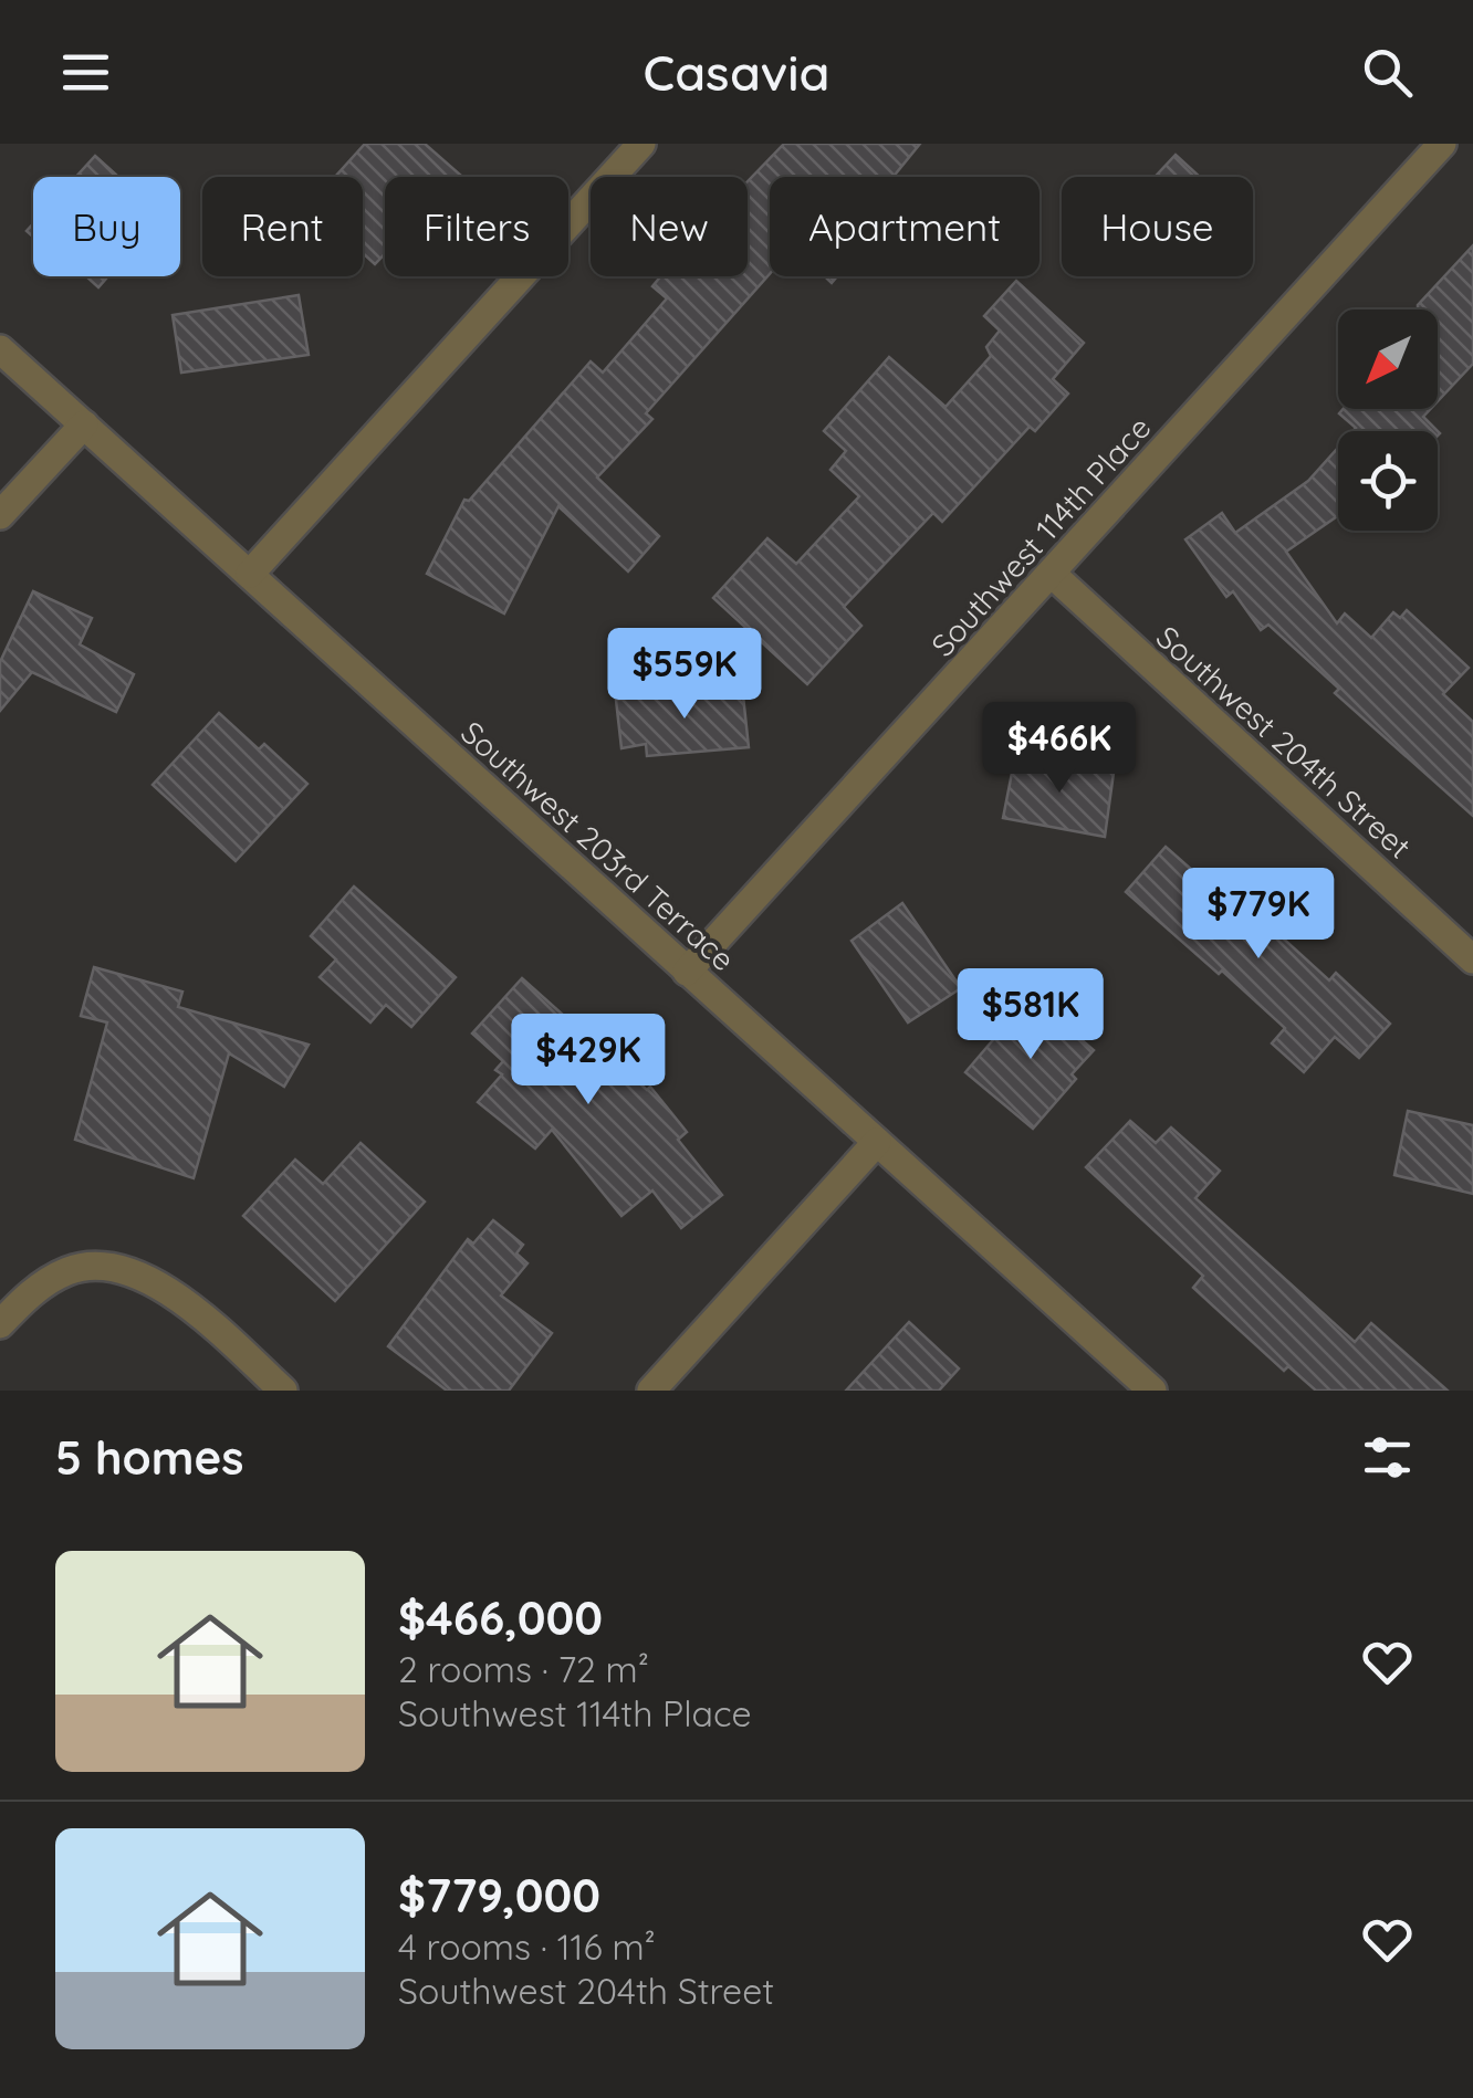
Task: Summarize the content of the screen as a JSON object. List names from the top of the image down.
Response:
{
  "streets": {
    "street": ["Southwest 114th Place", "Southwest 204th Street", "Southwest 203rd Terrace"]
  },
  "crossings": [
    ["Southwest 114th Place", "Southwest 204th Street"],
    ["Southwest 114th Place", "Southwest 203rd Terrace"]
  ],
  "north": "bottom left",
  "page": {
    "header": "Casavia",
    "chip": [
      "Buy",
      "Rent",
      "Filters",
      "New",
      "Apartment",
      "House"
    ],
    "price": [
      "$559K",
      "$466K",
      "$779K",
      "$581K",
      "$429K"
    ],
    "heading": "5 homes",
    "list": [
      {
        "name": "$466,000",
        "note": "2 rooms · 72 m² · Southwest 114th Place"
      },
      {
        "name": "$779,000",
        "note": "4 rooms · 116 m² · Southwest 204th Street"
      }
    ]
  }
}
